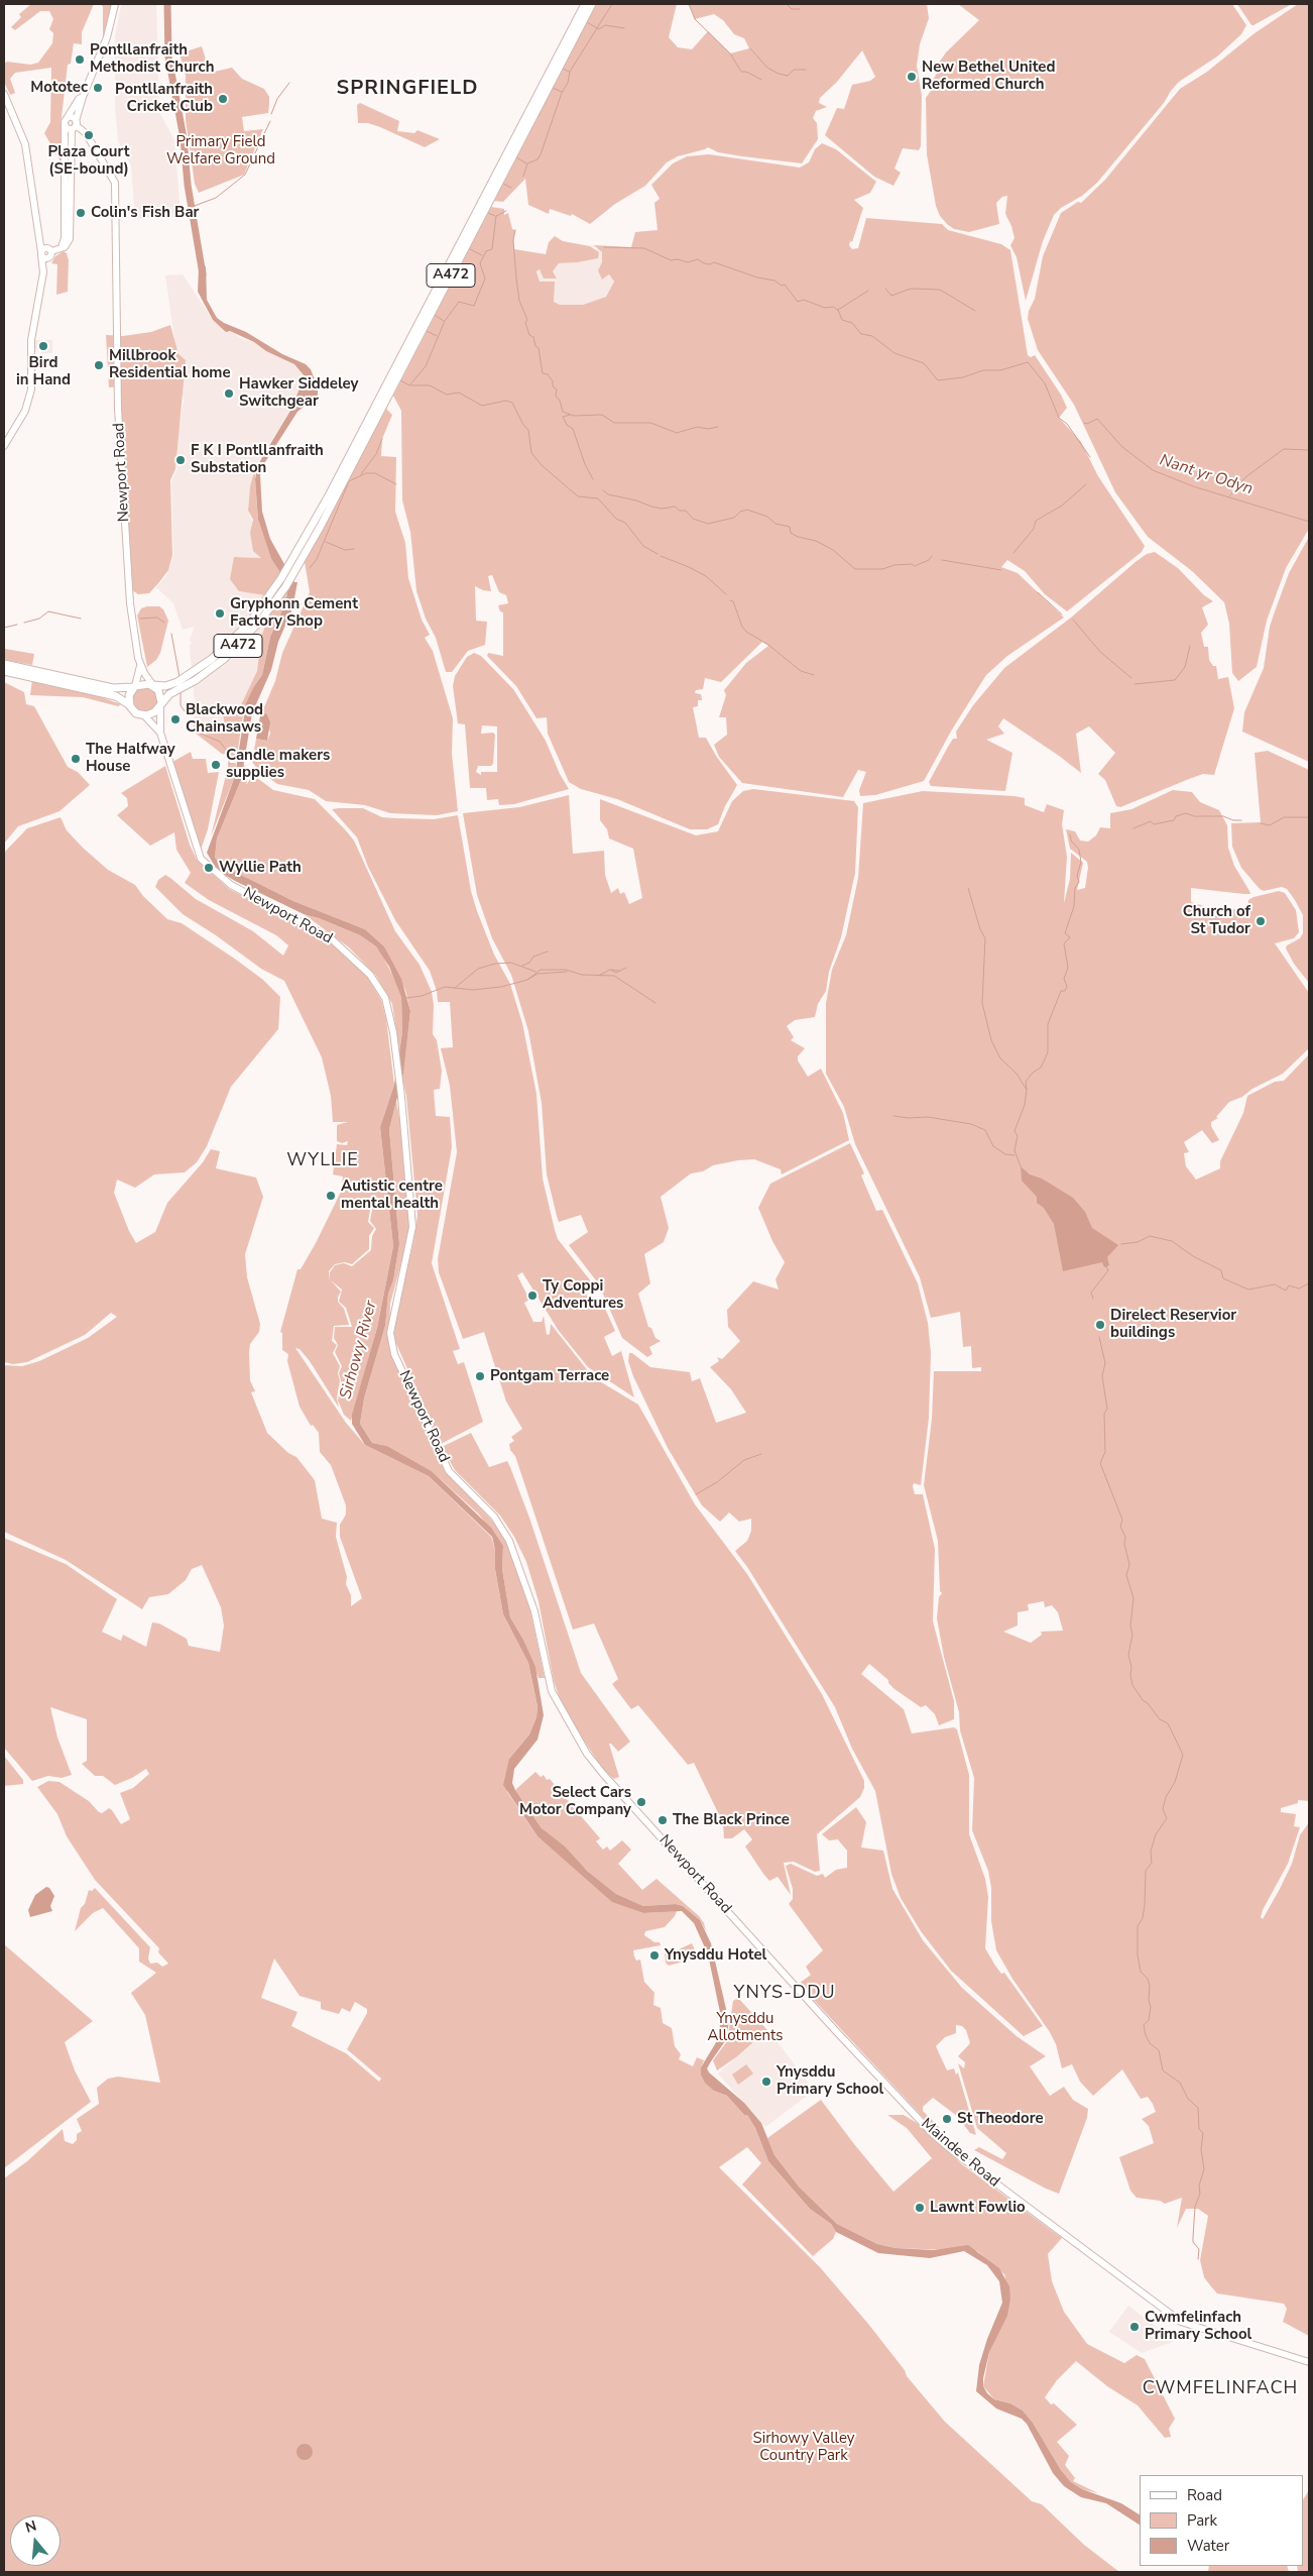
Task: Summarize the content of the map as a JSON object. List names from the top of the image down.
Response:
{
  "streets": {
    "main road": ["A472", "Newport Road", "Maindee Road"]
  },
  "crossings": [
    ["A472", "Newport Road"],
    ["Newport Road", "Maindee Road"]
  ],
  "districts": [
    "SPRINGFIELD",
    "WYLLIE",
    "YNYS-DDU",
    "CWMFELINFACH"
  ],
  "water": ["Nant yr Odyn", "Sirhowy River"],
  "parks": ["Primary Field Welfare Ground", "Ynysddu Allotments", "Sirhowy Valley Country Park"],
  "places": [
    "Pontllanfraith Methodist Church",
    "New Bethel United Reformed Church",
    "Mototec",
    "Pontllanfraith Cricket Club",
    "Plaza Court (SE-bound)",
    "Colin's Fish Bar",
    "Bird in Hand",
    "Millbrook Residential home",
    "Hawker Siddeley Switchgear",
    "F K I Pontllanfraith Substation",
    "Gryphonn Cement Factory Shop",
    "Blackwood Chainsaws",
    "The Halfway House",
    "Candle makers supplies",
    "Wyllie Path",
    "Church of St Tudor",
    "Autistic centre mental health",
    "Ty Coppi Adventures",
    "Direlect Reservior buildings",
    "Pontgam Terrace",
    "Select Cars Motor Company",
    "The Black Prince",
    "Ynysddu Hotel",
    "Ynysddu Primary School",
    "St Theodore",
    "Lawnt Fowlio",
    "Cwmfelinfach Primary School"
  ],
  "legend": ["Road", "Park", "Water"],
  "north": "top"
}
